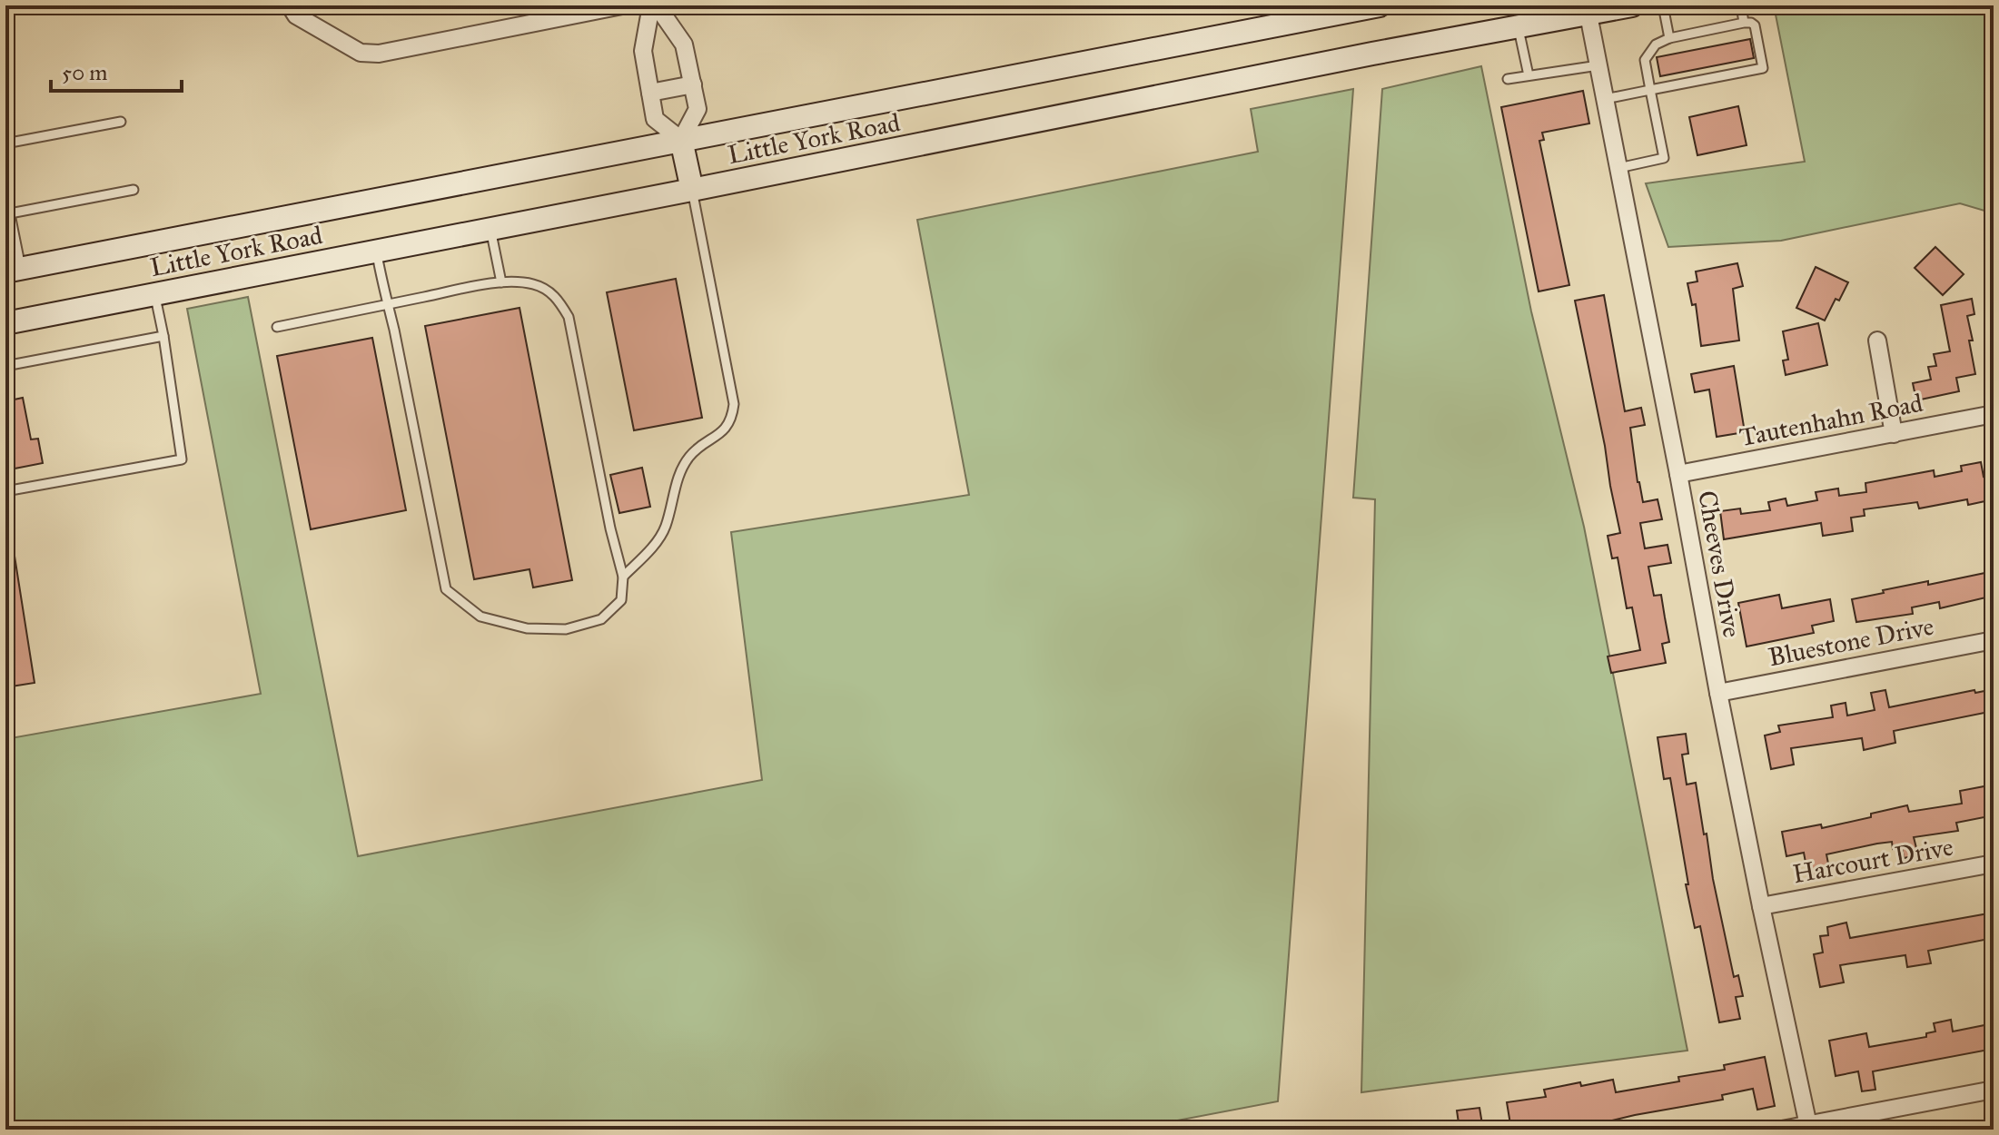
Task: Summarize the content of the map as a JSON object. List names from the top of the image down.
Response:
{
  "streets": {
    "main road": ["Little York Road"],
    "street": [
      "Tautenhahn Road",
      "Cheeves Drive",
      "Bluestone Drive",
      "Harcourt Drive"
    ]
  },
  "crossings": [
    ["Little York Road", "Cheeves Drive"],
    ["Tautenhahn Road", "Cheeves Drive"],
    ["Cheeves Drive", "Bluestone Drive"],
    ["Cheeves Drive", "Harcourt Drive"]
  ],
  "scale_bar": "50 m"
}
